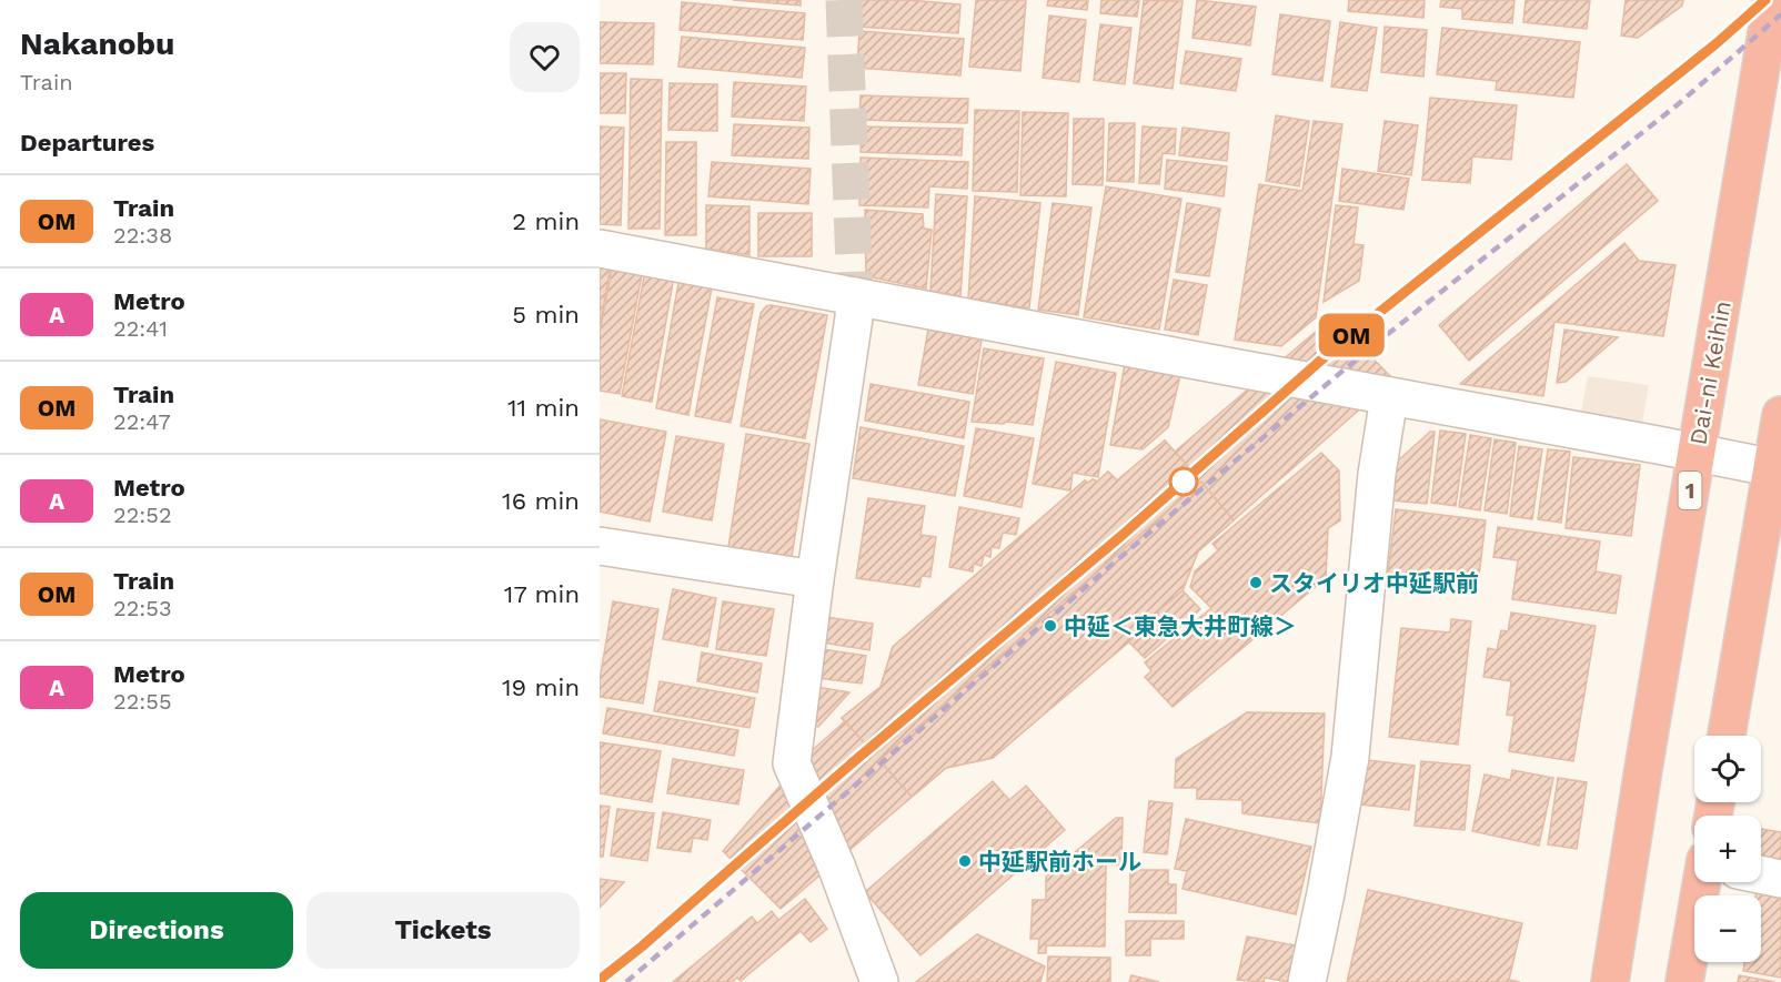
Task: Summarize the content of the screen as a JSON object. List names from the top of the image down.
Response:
{
  "streets": {
    "highway": ["Dai-ni Keihin", "1"]
  },
  "places": ["スタイリオ中延駅前", "中延＜東急大井町線＞", "中延駅前ホール"],
  "page": {
    "heading": [
      ["Nakanobu", "Train"],
      "Departures"
    ],
    "on_map": "OM",
    "list": [
      {
        "mark": "OM",
        "name": "Train",
        "note": "22:38",
        "value": "2 min"
      },
      {
        "mark": "A",
        "name": "Metro",
        "note": "22:41",
        "value": "5 min"
      },
      {
        "mark": "OM",
        "name": "Train",
        "note": "22:47",
        "value": "11 min"
      },
      {
        "mark": "A",
        "name": "Metro",
        "note": "22:52",
        "value": "16 min"
      },
      {
        "mark": "OM",
        "name": "Train",
        "note": "22:53",
        "value": "17 min"
      },
      {
        "mark": "A",
        "name": "Metro",
        "note": "22:55",
        "value": "19 min"
      }
    ],
    "map_buttons": ["+", "−"],
    "buttons": ["Directions", "Tickets"]
  }
}
